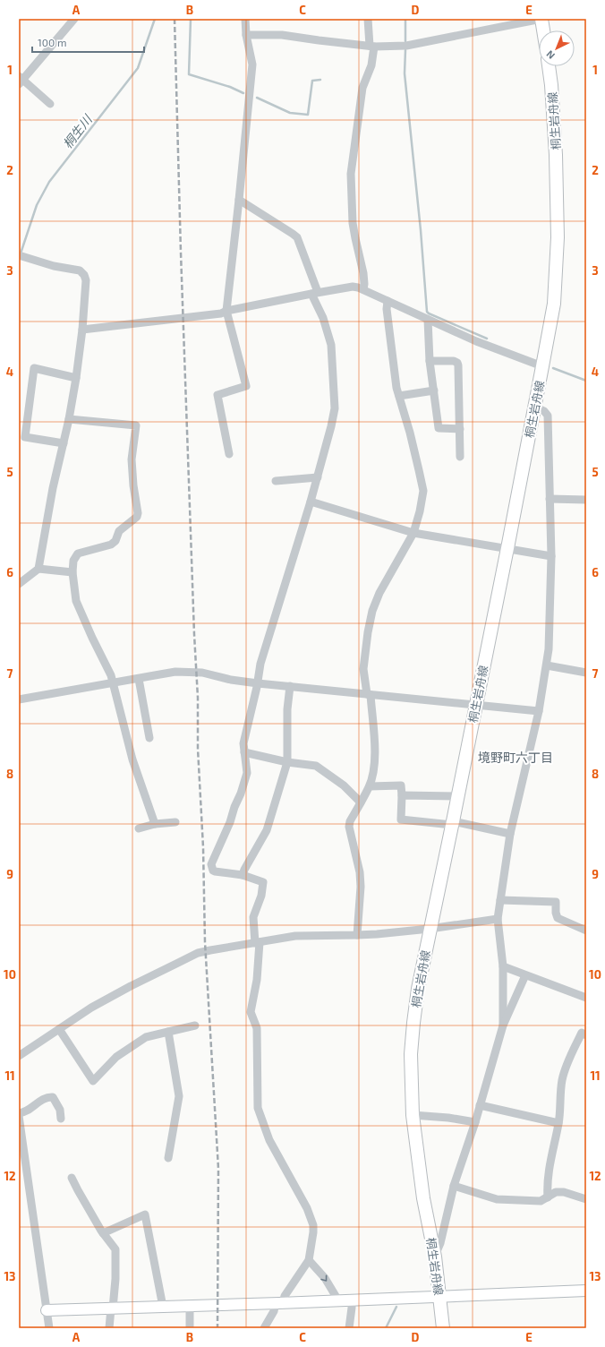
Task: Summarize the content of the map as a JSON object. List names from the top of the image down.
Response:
{
  "streets": {
    "main road": ["桐生岩舟線"]
  },
  "districts": ["境野町六丁目"],
  "water": ["桐生川"],
  "scale_bar": "100 m",
  "north": "bottom left",
  "grid": {
    "columns": [
      "A",
      "B",
      "C",
      "D",
      "E"
    ],
    "rows": [
      "1",
      "2",
      "3",
      "4",
      "5",
      "6",
      "7",
      "8",
      "9",
      "10",
      "11",
      "12",
      "13"
    ]
  }
}
